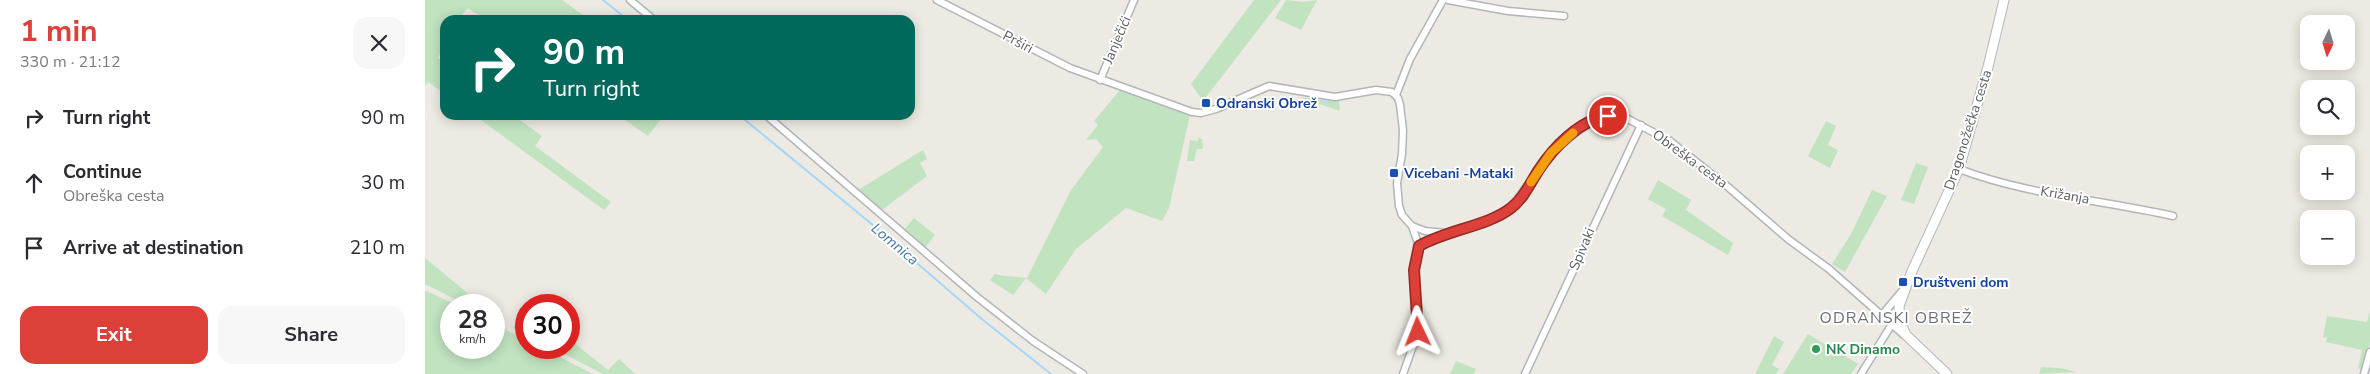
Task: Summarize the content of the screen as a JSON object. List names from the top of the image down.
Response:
{
  "streets": {
    "main road": ["Dragonožečka cesta", "Obreška cesta"],
    "street": [
      "Janječići",
      "Prširi",
      "Križanja",
      "Spivaki"
    ]
  },
  "crossings": [
    ["Janječići", "Prširi"],
    ["Dragonožečka cesta", "Obreška cesta"],
    ["Dragonožečka cesta", "Križanja"],
    ["Obreška cesta", "Spivaki"]
  ],
  "districts": ["ODRANSKI OBREŽ"],
  "water": ["Lomnica"],
  "places": {
    "transit": ["Odranski Obrež", "Vicebani -Mataki", "Društveni dom"],
    "other": ["NK Dinamo"]
  },
  "north": "bottom",
  "page": {
    "heading": ["1 min", "330 m · 21:12"],
    "map_buttons": ["+", "−"],
    "turn": ["90 m", "Turn right"],
    "list": [
      {
        "name": "Turn right",
        "value": "90 m"
      },
      {
        "name": "Continue",
        "note": "Obreška cesta",
        "value": "30 m"
      },
      {
        "name": "Arrive at destination",
        "value": "210 m"
      }
    ],
    "speed": "28 km/h",
    "limit": "30",
    "buttons": ["Exit", "Share"]
  }
}
